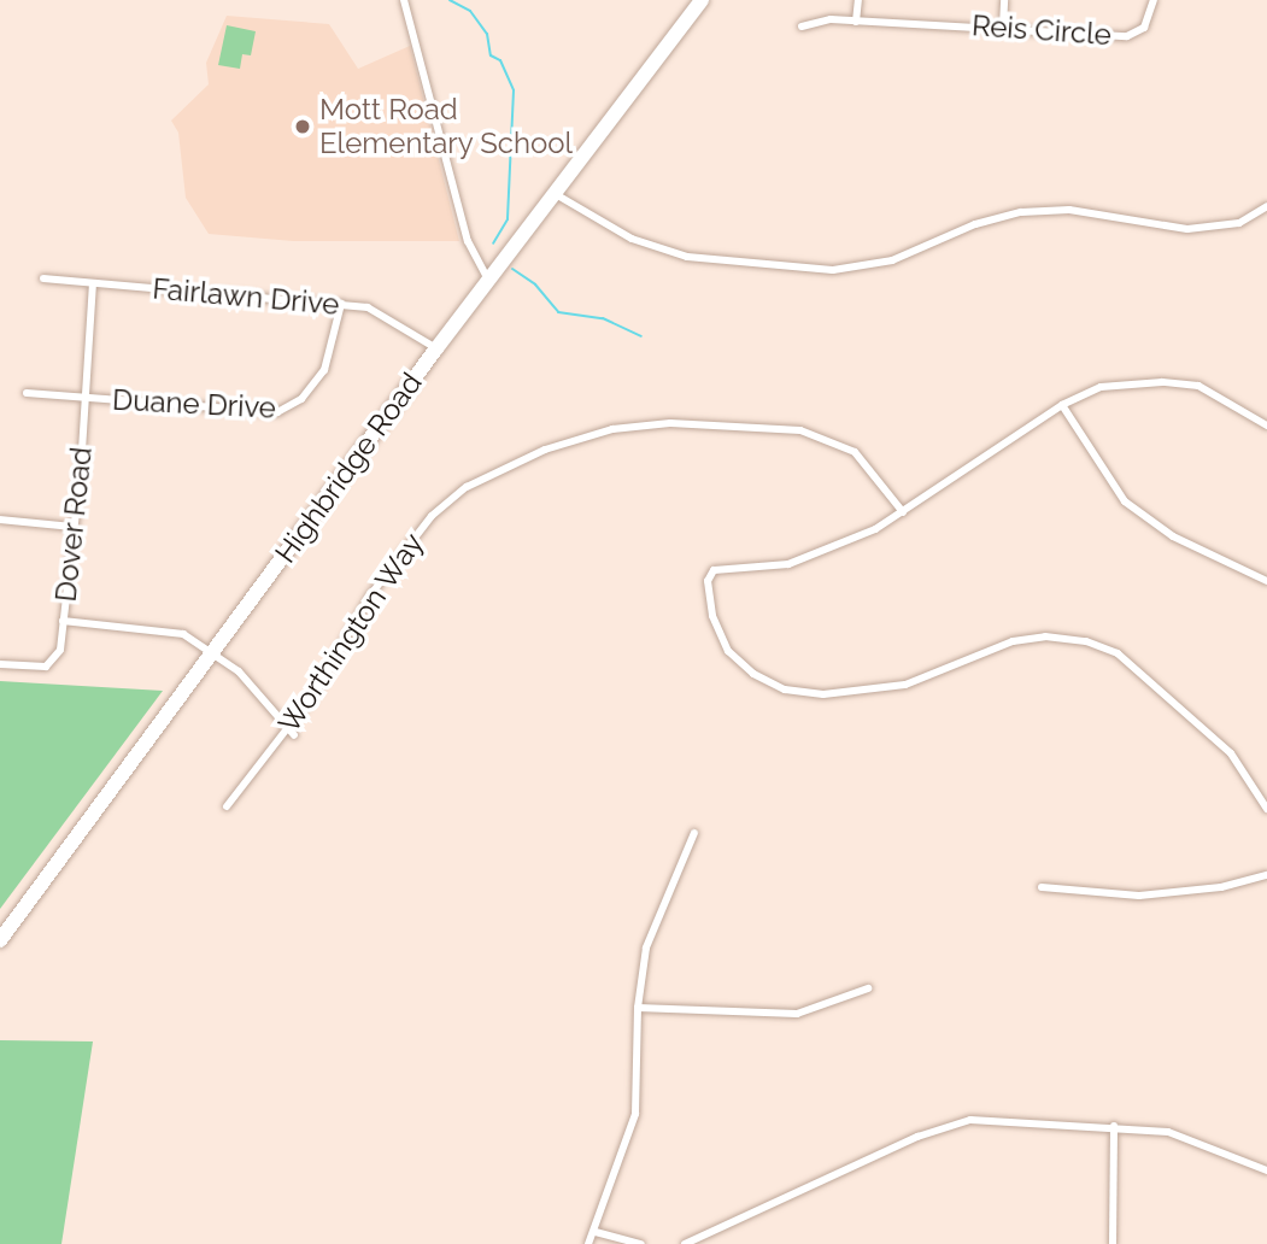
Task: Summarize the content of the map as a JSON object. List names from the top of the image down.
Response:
{
  "streets": {
    "highway": ["Highbridge Road"],
    "street": [
      "Reis Circle",
      "Fairlawn Drive",
      "Duane Drive",
      "Dover Road",
      "Worthington Way"
    ]
  },
  "crossings": [
    ["Fairlawn Drive", "Duane Drive"],
    ["Fairlawn Drive", "Highbridge Road"],
    ["Fairlawn Drive", "Dover Road"],
    ["Duane Drive", "Dover Road"]
  ],
  "places": ["Mott Road Elementary School"]
}
